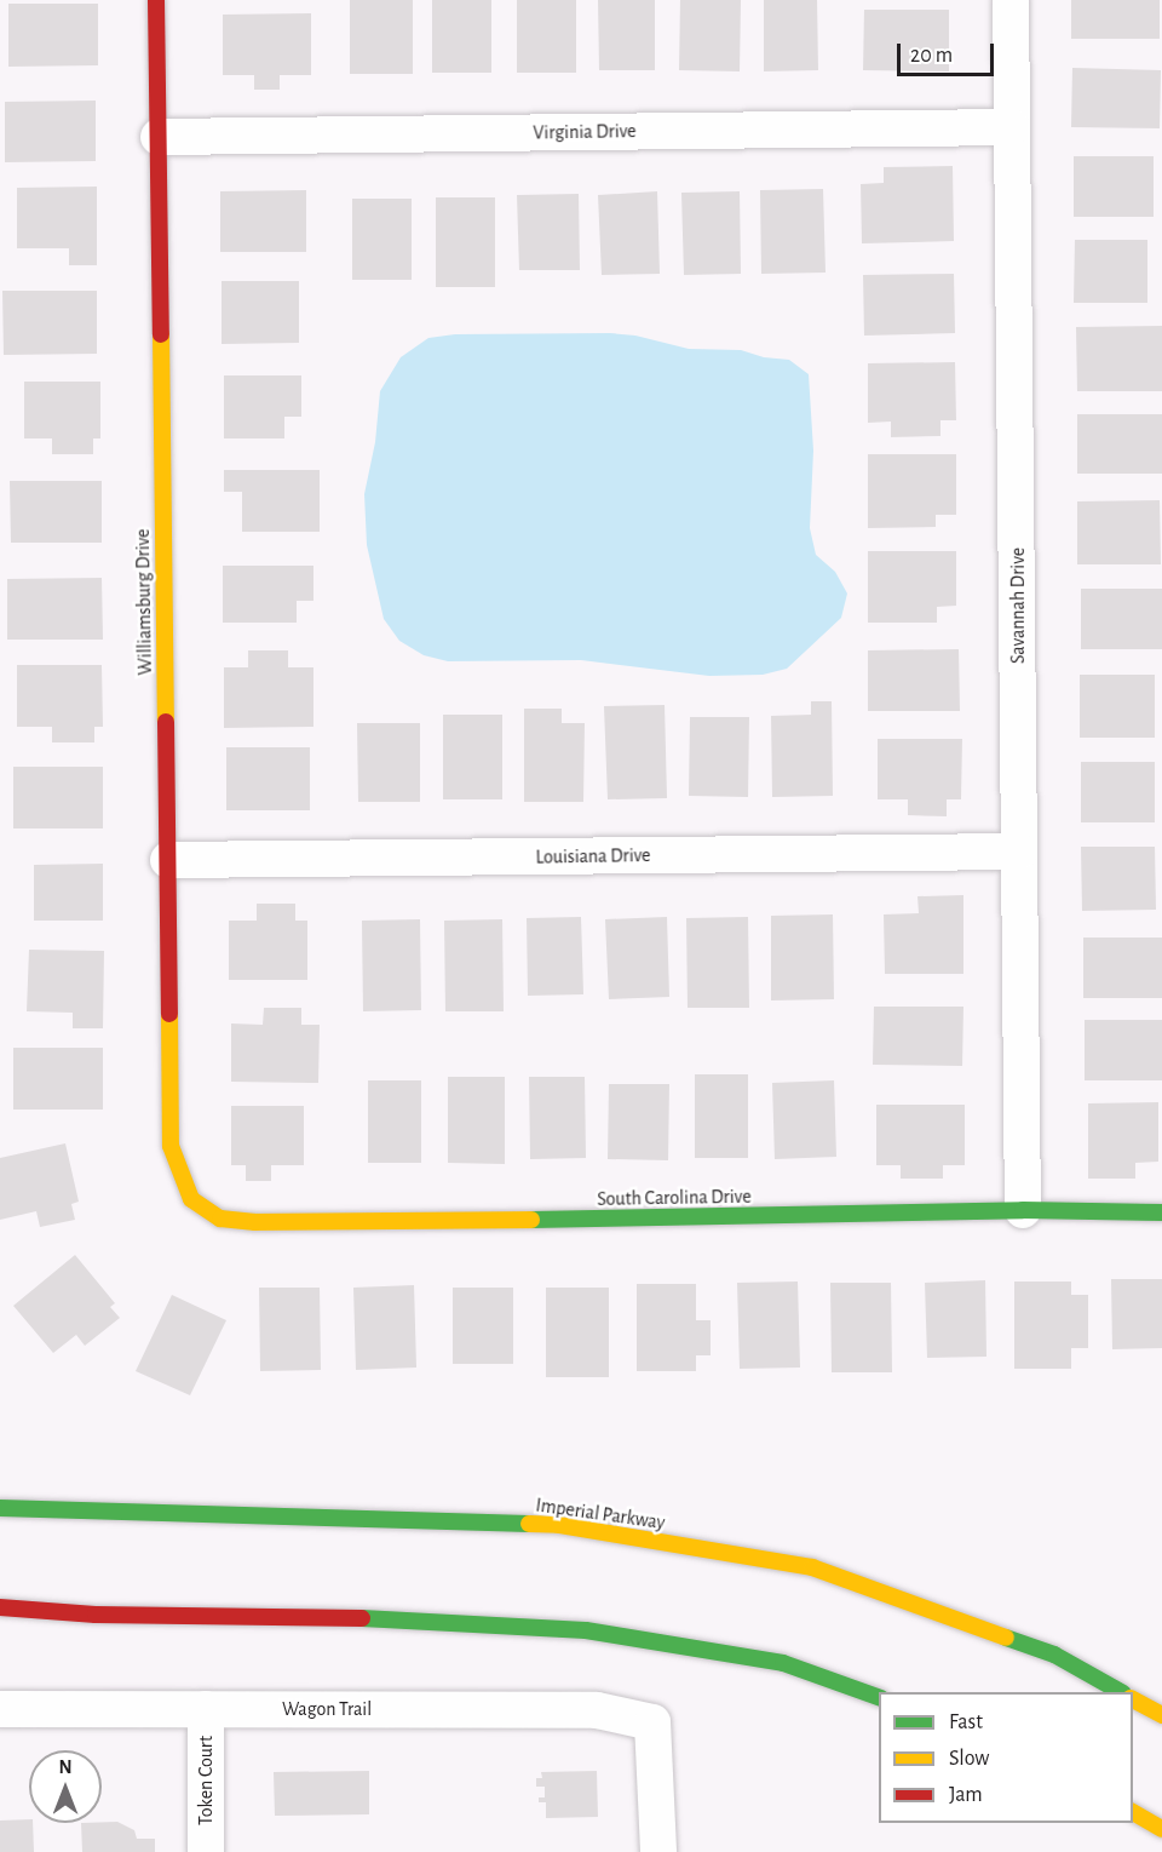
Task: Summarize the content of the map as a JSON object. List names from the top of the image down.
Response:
{
  "streets": {
    "street": [
      "Virginia Drive",
      "Williamsburg Drive",
      "Savannah Drive",
      "Louisiana Drive",
      "South Carolina Drive",
      "Imperial Parkway",
      "Wagon Trail",
      "Token Court"
    ]
  },
  "crossings": [
    ["Virginia Drive", "Williamsburg Drive"],
    ["Virginia Drive", "Savannah Drive"],
    ["Williamsburg Drive", "Louisiana Drive"],
    ["Williamsburg Drive", "South Carolina Drive"],
    ["Savannah Drive", "Louisiana Drive"],
    ["Savannah Drive", "South Carolina Drive"],
    ["Wagon Trail", "Token Court"]
  ],
  "legend": ["Fast", "Slow", "Jam"],
  "scale_bar": "20 m",
  "north": "top"
}
